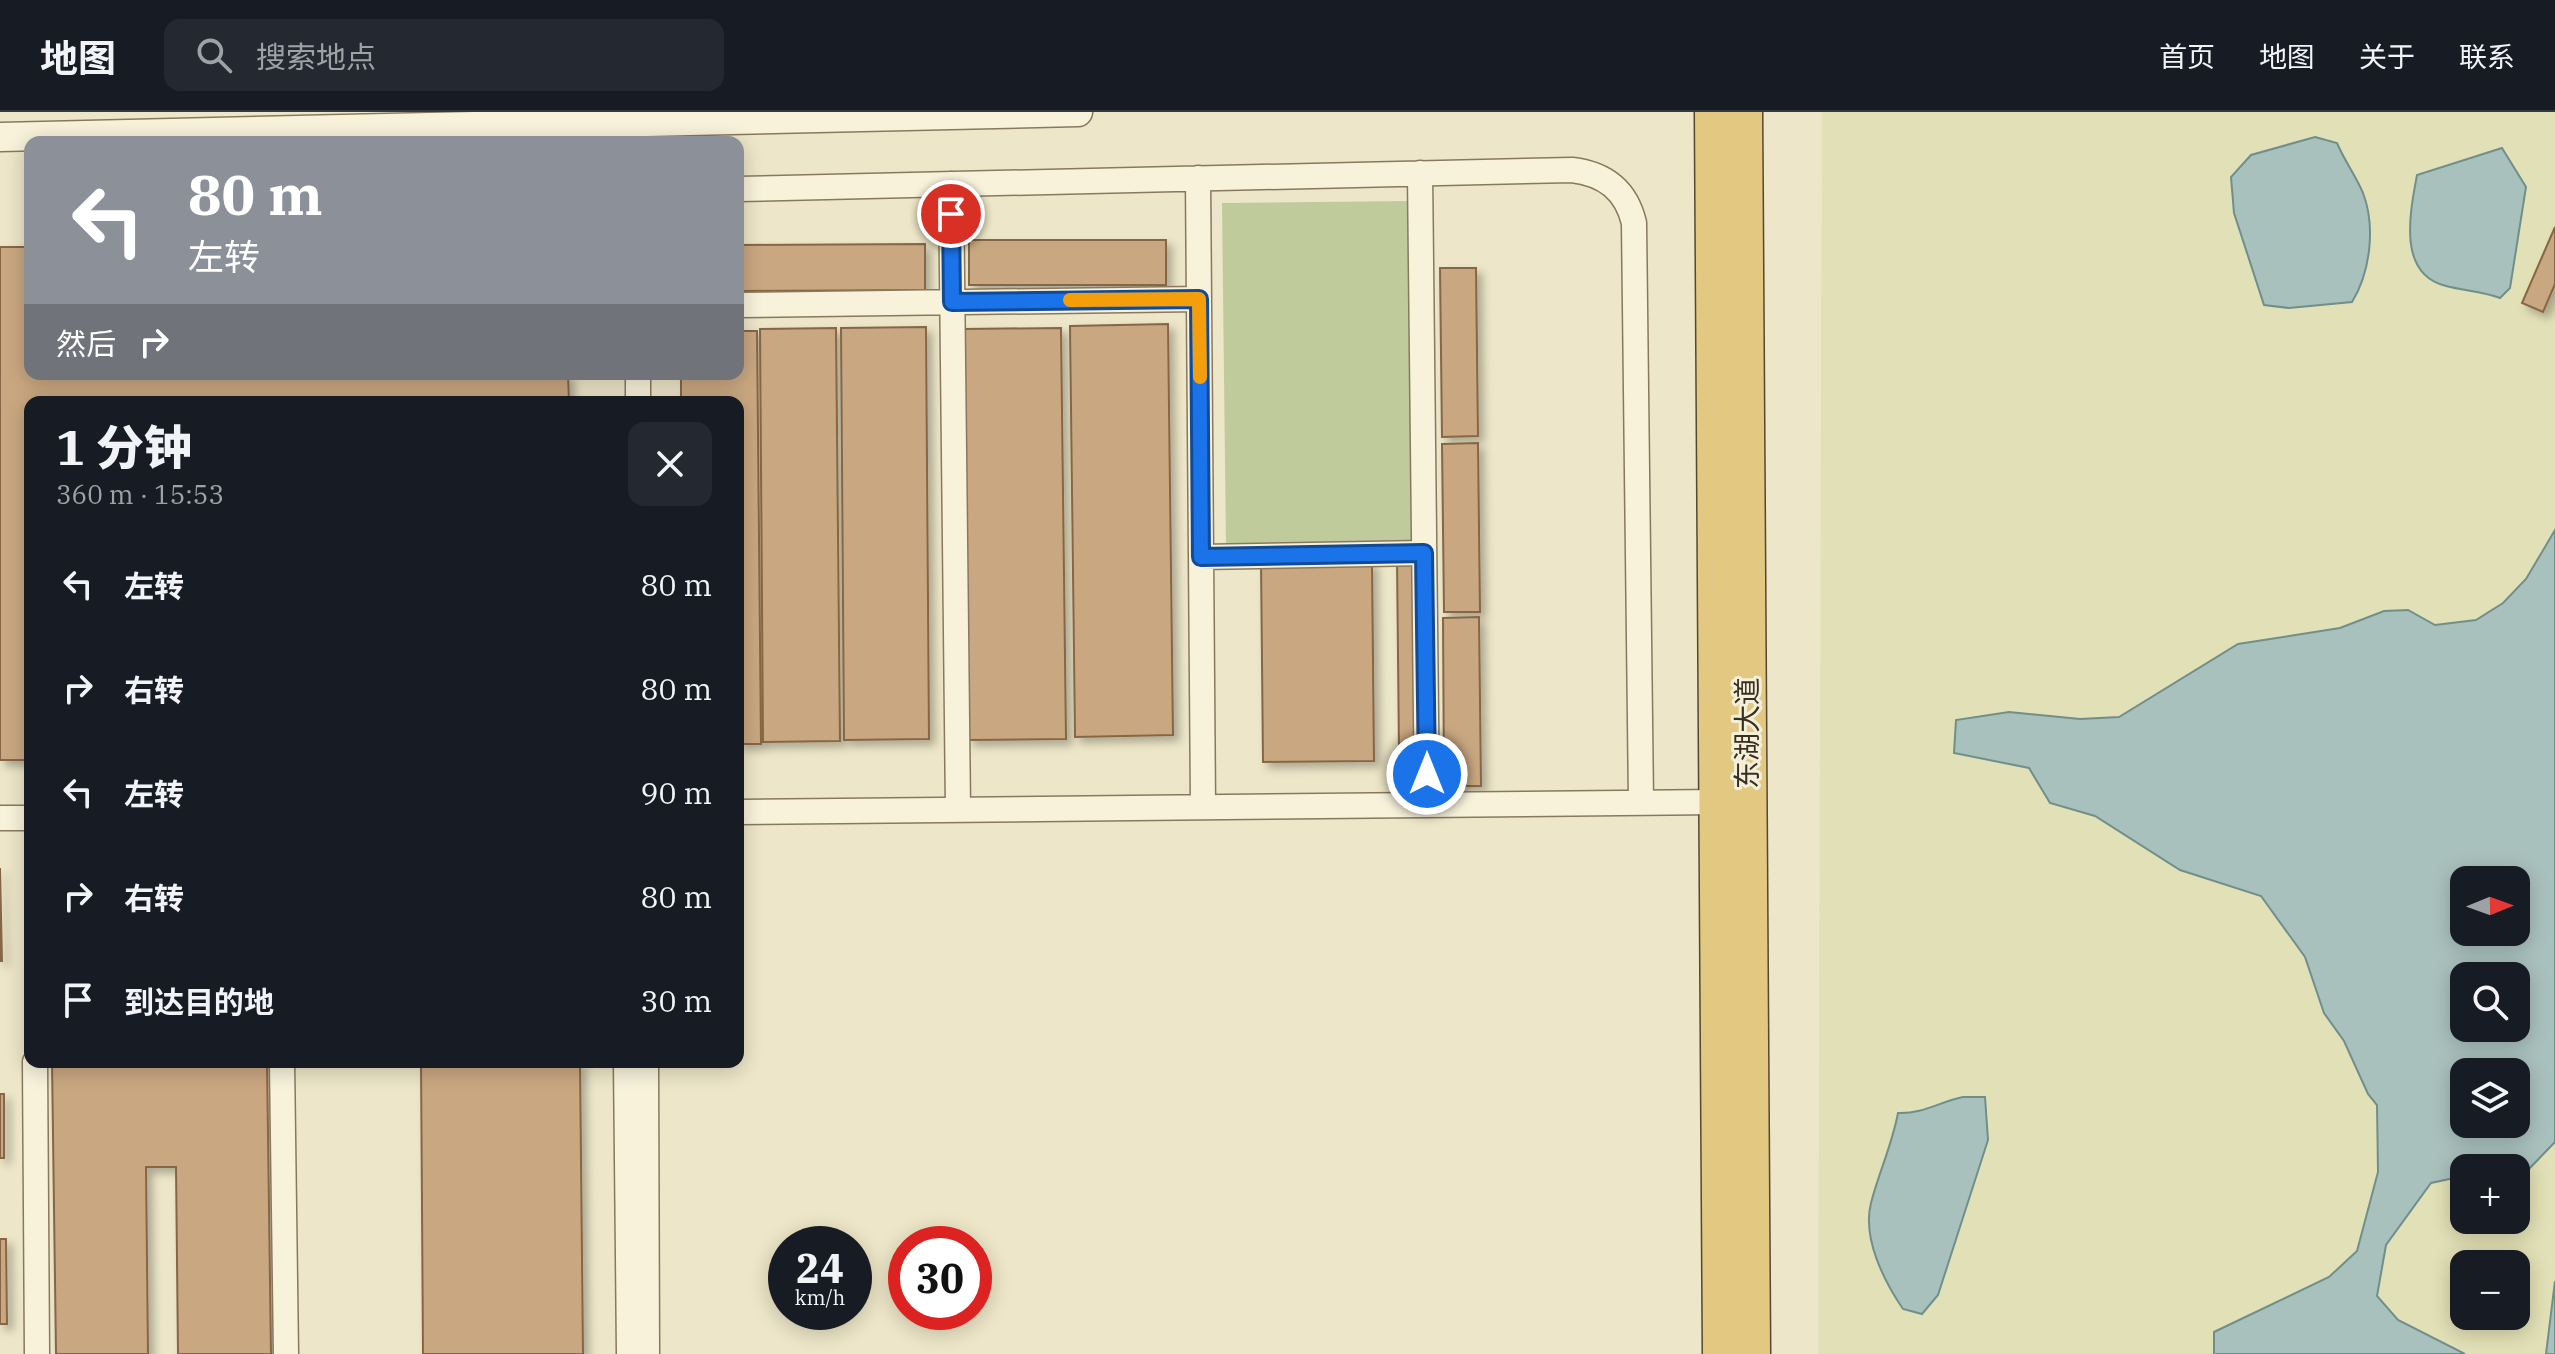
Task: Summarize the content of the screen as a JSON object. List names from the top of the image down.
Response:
{
  "streets": {
    "highway": ["东湖大道"]
  },
  "north": "right",
  "page": {
    "header": "地图",
    "search": "搜索地点",
    "nav": [
      "首页",
      "地图",
      "关于",
      "联系"
    ],
    "turn": ["80 m", "左转"],
    "then": "然后",
    "heading": ["1 分钟", "360 m · 15:53"],
    "list": [
      {
        "name": "左转",
        "value": "80 m"
      },
      {
        "name": "右转",
        "value": "80 m"
      },
      {
        "name": "左转",
        "value": "90 m"
      },
      {
        "name": "右转",
        "value": "80 m"
      },
      {
        "name": "到达目的地",
        "value": "30 m"
      }
    ],
    "map_buttons": ["+", "−"],
    "speed": "24 km/h",
    "limit": "30"
  }
}
